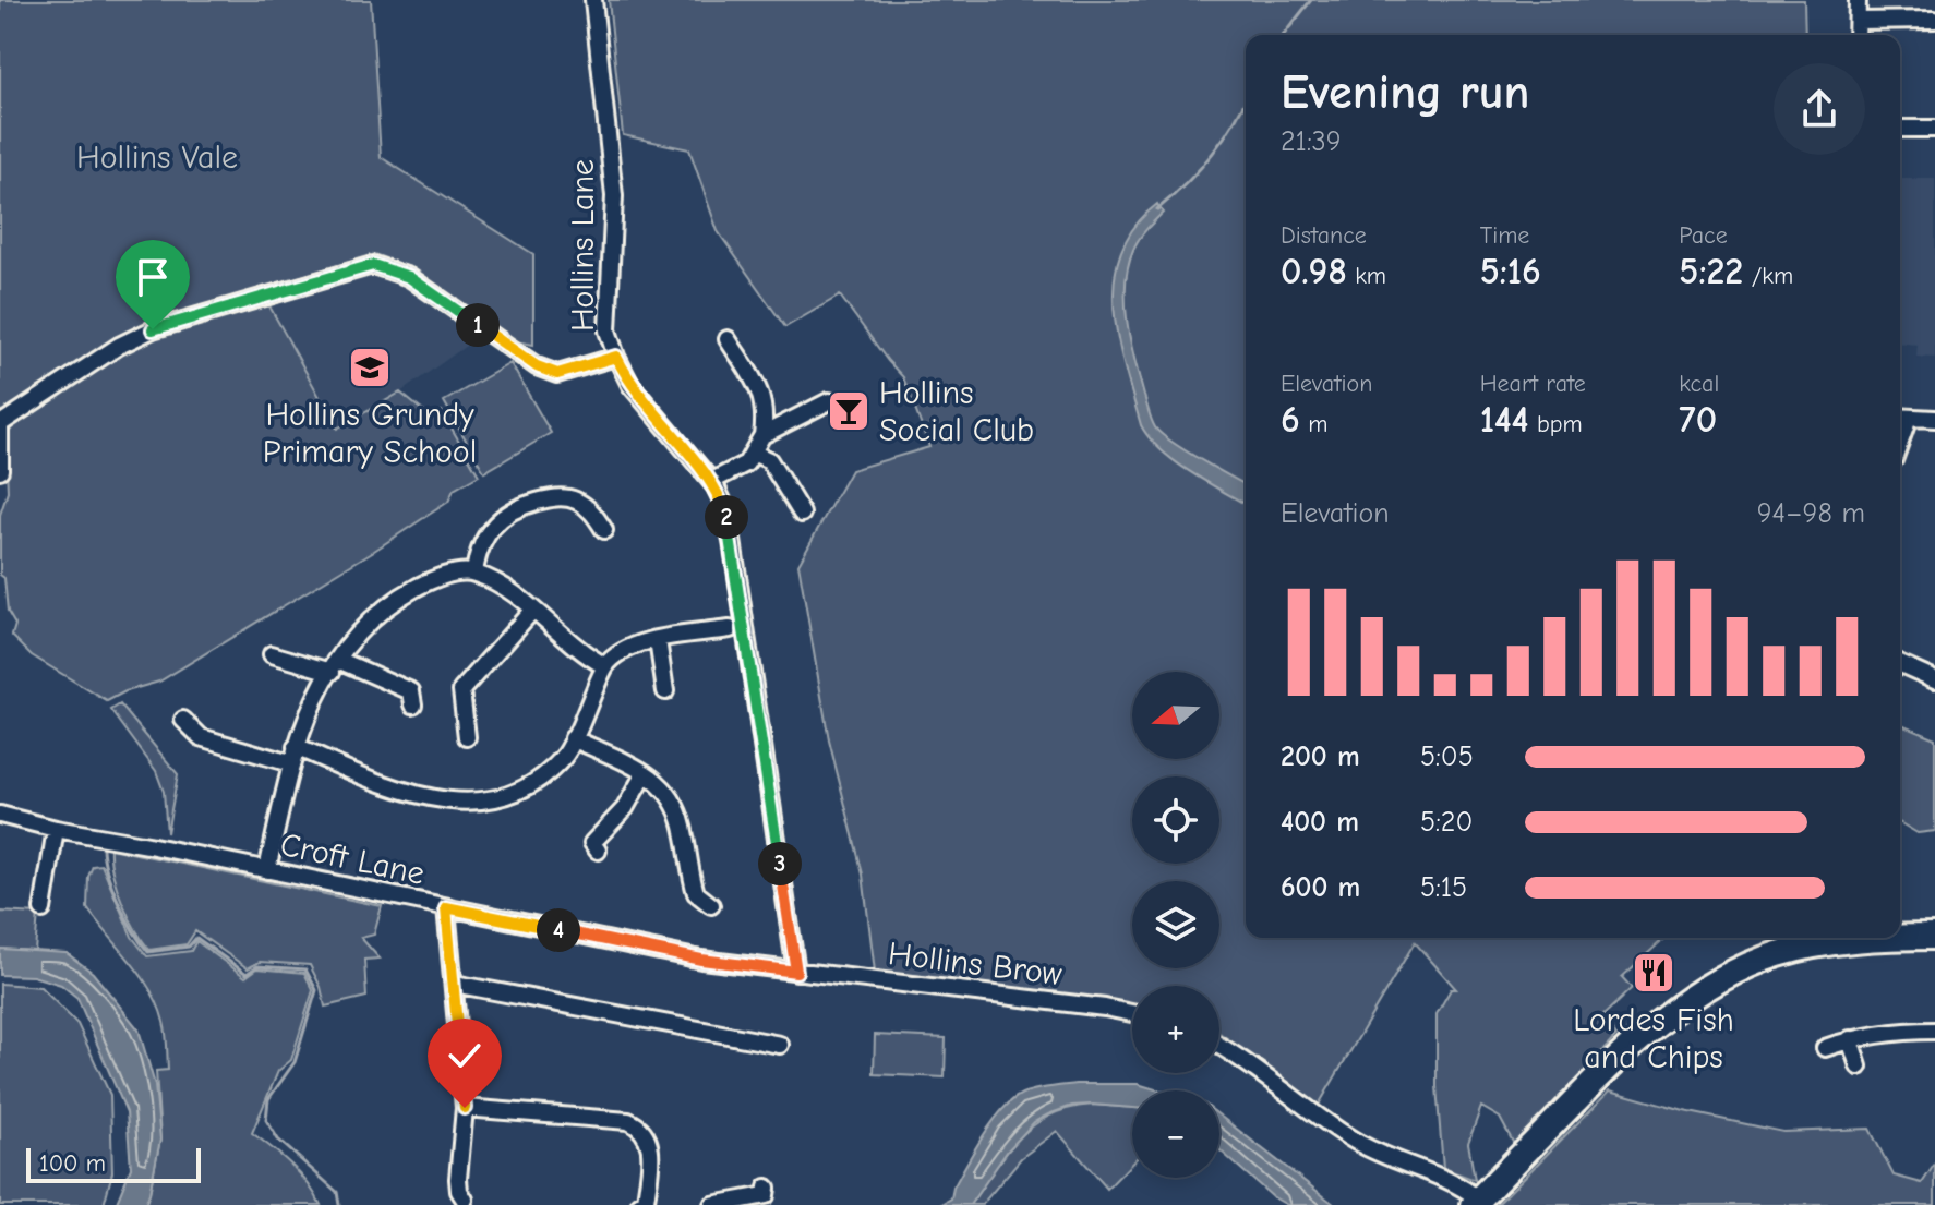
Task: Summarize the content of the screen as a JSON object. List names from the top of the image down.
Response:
{
  "streets": {
    "street": ["Hollins Lane", "Croft Lane", "Hollins Brow"]
  },
  "crossings": [
    ["Hollins Lane", "Croft Lane"],
    ["Hollins Lane", "Hollins Brow"],
    ["Croft Lane", "Hollins Brow"]
  ],
  "parks": ["Hollins Vale"],
  "places": {
    "school or university": ["Hollins Grundy Primary School"],
    "bar": ["Hollins Social Club"],
    "restaurant": ["Lordes Fish and Chips"]
  },
  "scale_bar": "100 m",
  "north": "left",
  "page": {
    "heading": ["Evening run", "21:39"],
    "stats": [
      ["Distance", "0.98 km"],
      ["Time", "5:16"],
      ["Pace", "5:22 /km"],
      ["Elevation", "6 m"],
      ["Heart rate", "144 bpm"],
      ["kcal", "70"]
    ],
    "pins": [
      "1",
      "2",
      "3",
      "4"
    ],
    "chart": ["Elevation", "94–98 m"],
    "map_buttons": ["+", "−"],
    "list": [
      {
        "name": "200 m",
        "note": "5:05"
      },
      {
        "name": "400 m",
        "note": "5:20"
      },
      {
        "name": "600 m",
        "note": "5:15"
      }
    ],
    "scale": "100 m"
  }
}
